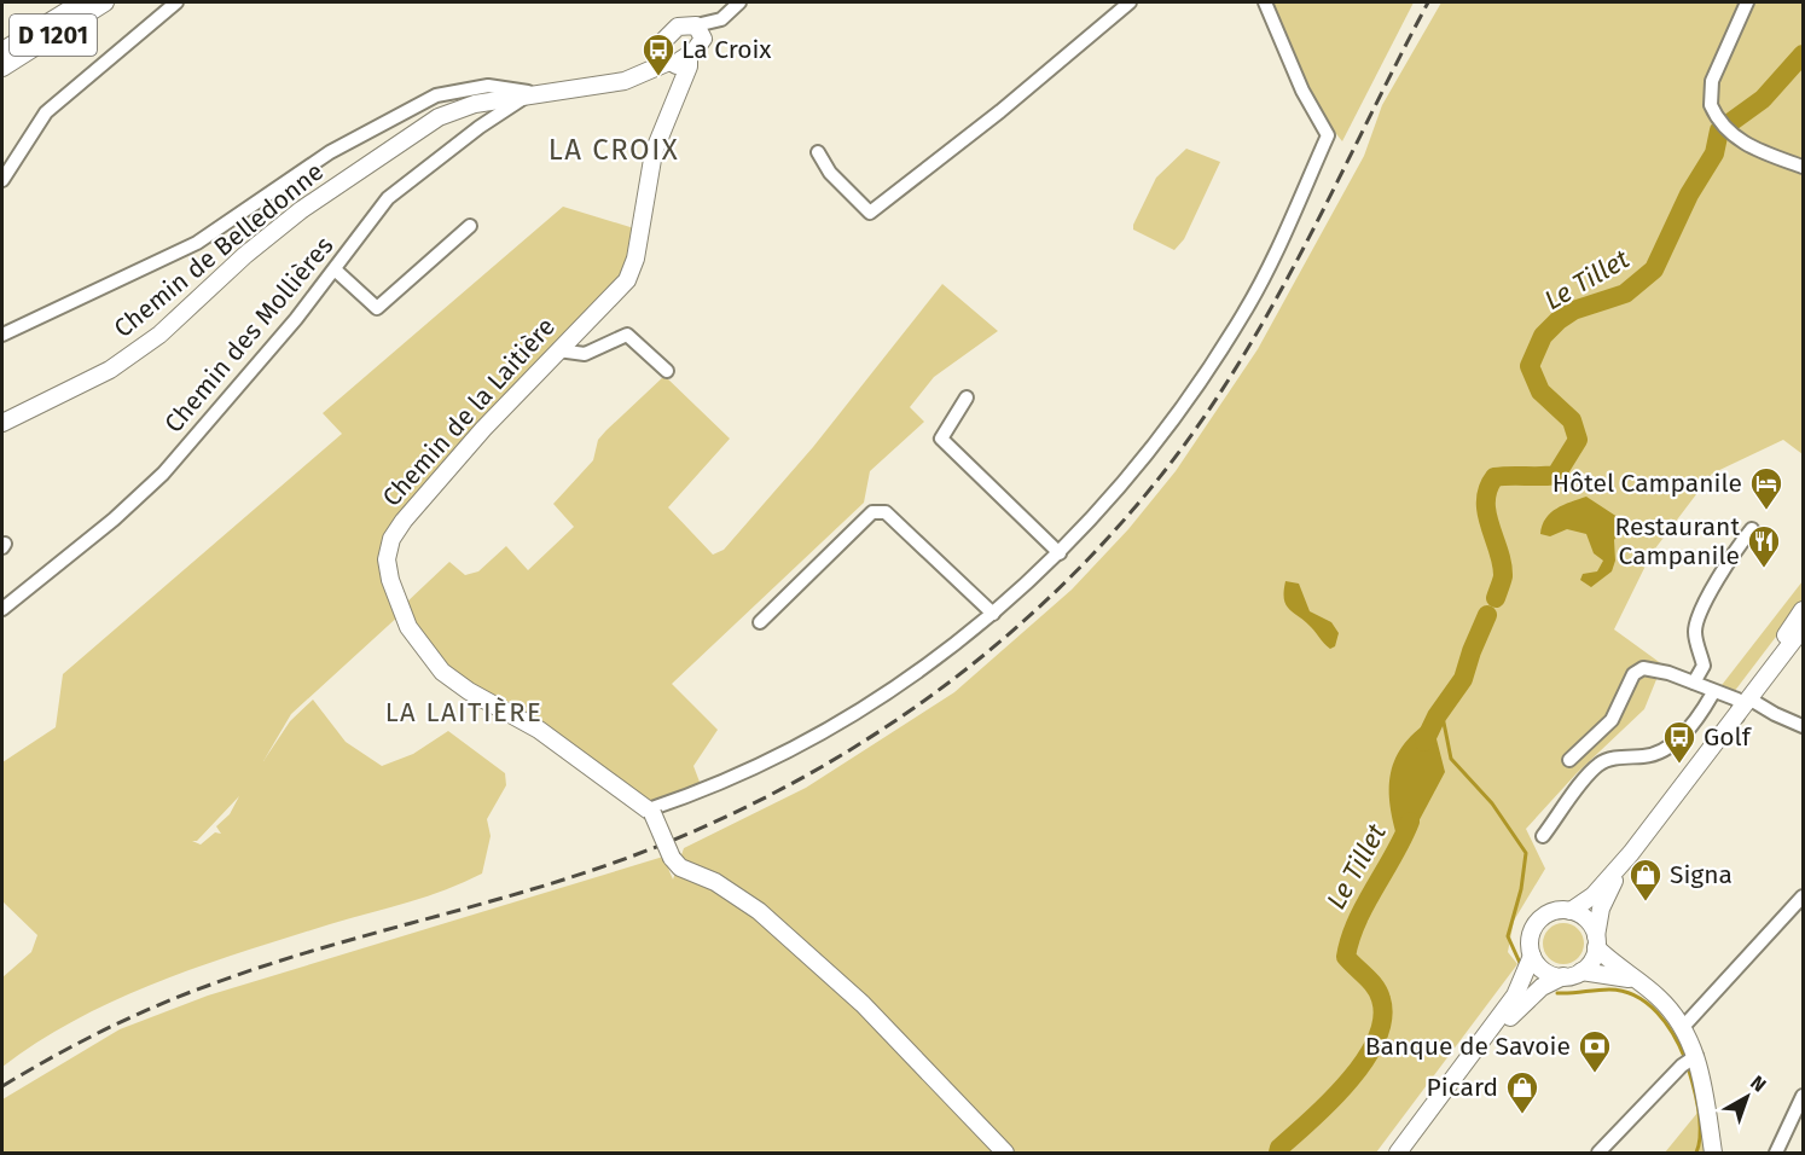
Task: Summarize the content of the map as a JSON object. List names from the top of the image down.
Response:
{
  "streets": {
    "main road": ["D 1201", "Chemin de Belledonne", "Chemin de la Laitière"],
    "street": ["Chemin des Mollières"]
  },
  "crossings": [
    ["Chemin de Belledonne", "Chemin des Mollières"],
    ["Chemin de Belledonne", "Chemin de la Laitière"]
  ],
  "districts": ["LA CROIX", "LA LAITIÈRE"],
  "water": ["Le Tillet"],
  "places": {
    "bus stop": ["La Croix", "Golf"],
    "hotel": ["Hôtel Campanile"],
    "restaurant": ["Restaurant Campanile"],
    "shop": ["Signa", "Picard"],
    "bank": ["Banque de Savoie"]
  },
  "north": "top right"
}
